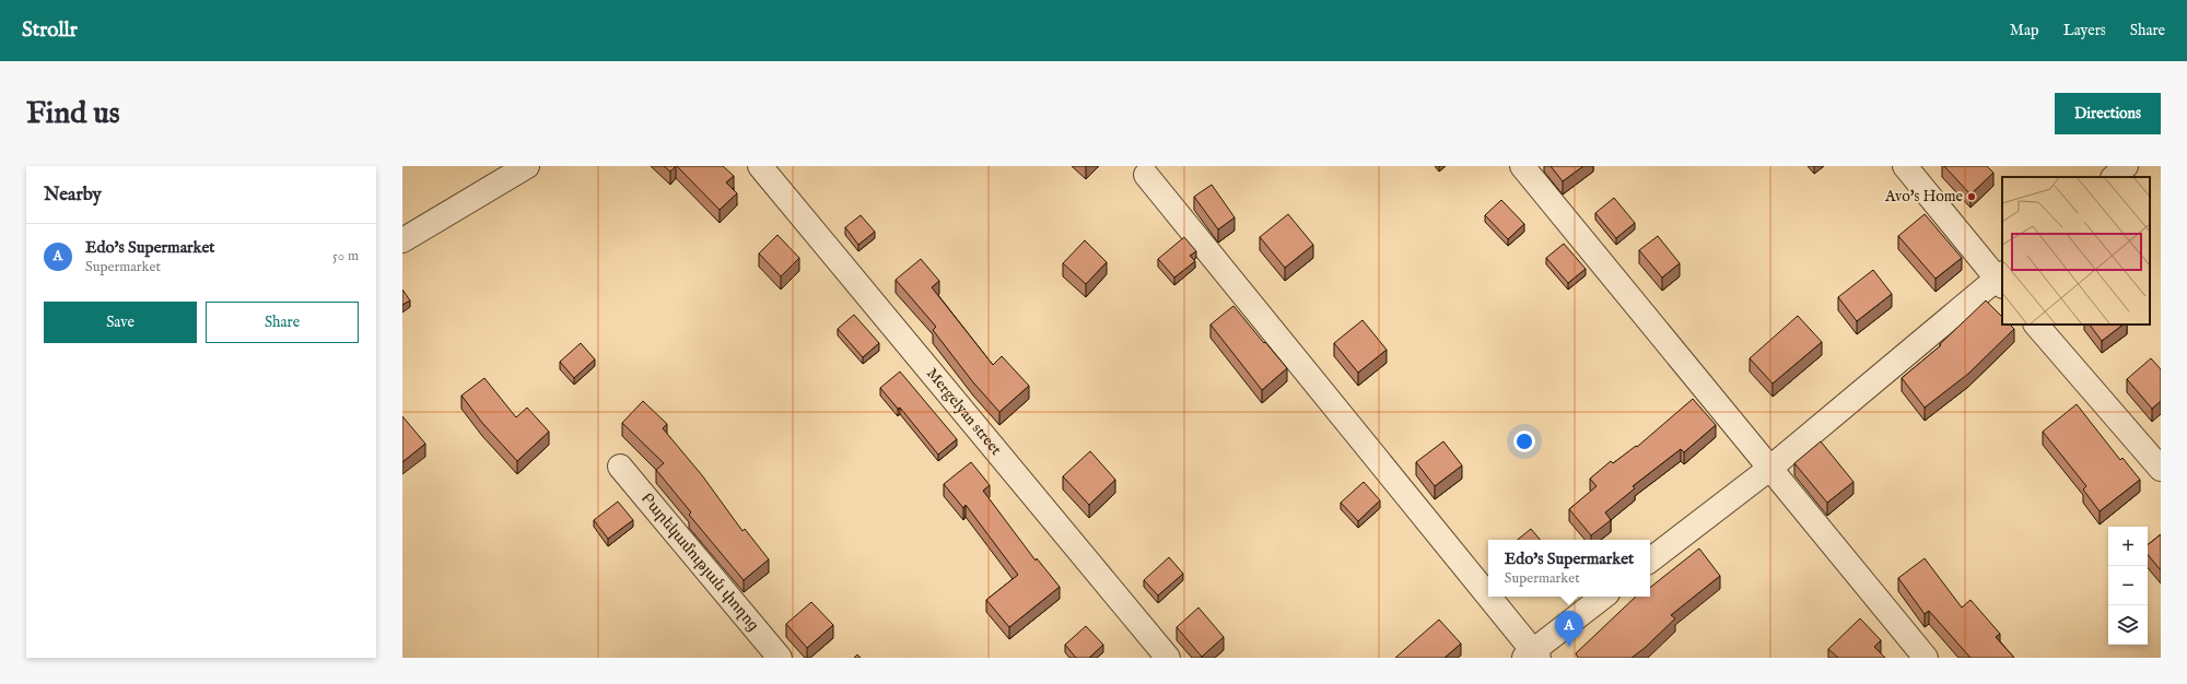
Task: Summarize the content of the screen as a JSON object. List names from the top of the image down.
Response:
{
  "streets": {
    "street": ["Mergelyan street", "Բարեկամության փողոց"]
  },
  "places": ["Avo's Home"],
  "page": {
    "header": "Strollr",
    "nav": ["Map", "Layers", "Share"],
    "buttons": [
      "Directions",
      ["Save", "Share"]
    ],
    "title": "Find us",
    "heading": "Nearby",
    "list": [
      {
        "mark": "A",
        "name": "Edo's Supermarket",
        "note": "Supermarket",
        "value": "50 m"
      }
    ],
    "map_buttons": ["+", "−"],
    "popup": ["Edo's Supermarket", "Supermarket"],
    "pins": "A"
  }
}
